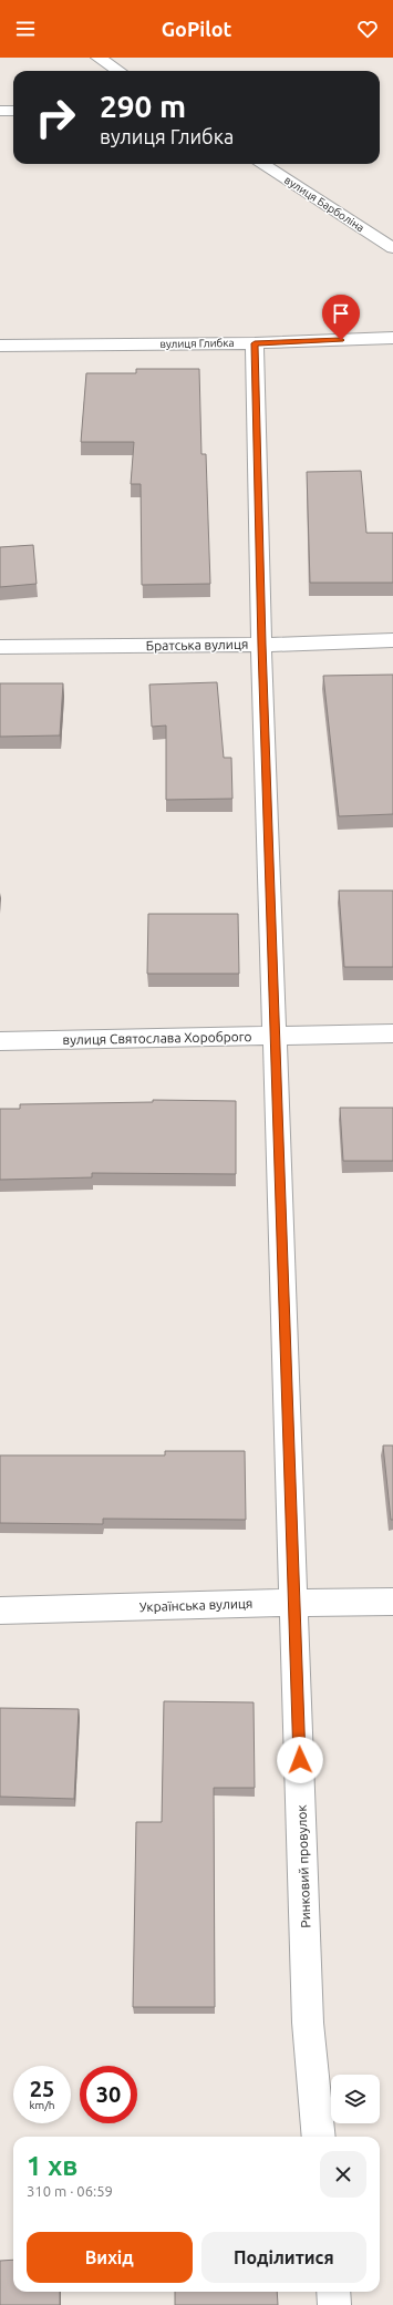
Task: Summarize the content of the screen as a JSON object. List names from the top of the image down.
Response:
{
  "streets": {
    "street": [
      "вулиця Барболіна",
      "вулиця Глибка",
      "Братська вулиця",
      "вулиця Святослава Хороброго",
      "Українська вулиця",
      "Ринковий провулок"
    ]
  },
  "crossings": [
    ["вулиця Глибка", "Ринковий провулок"],
    ["Братська вулиця", "Ринковий провулок"],
    ["вулиця Святослава Хороброго", "Ринковий провулок"],
    ["Українська вулиця", "Ринковий провулок"]
  ],
  "page": {
    "header": "GoPilot",
    "turn": ["290 m", "вулиця Глибка"],
    "speed": "25 km/h",
    "limit": "30",
    "heading": ["1 хв", "310 m · 06:59"],
    "buttons": ["Вихід", "Поділитися"]
  }
}
